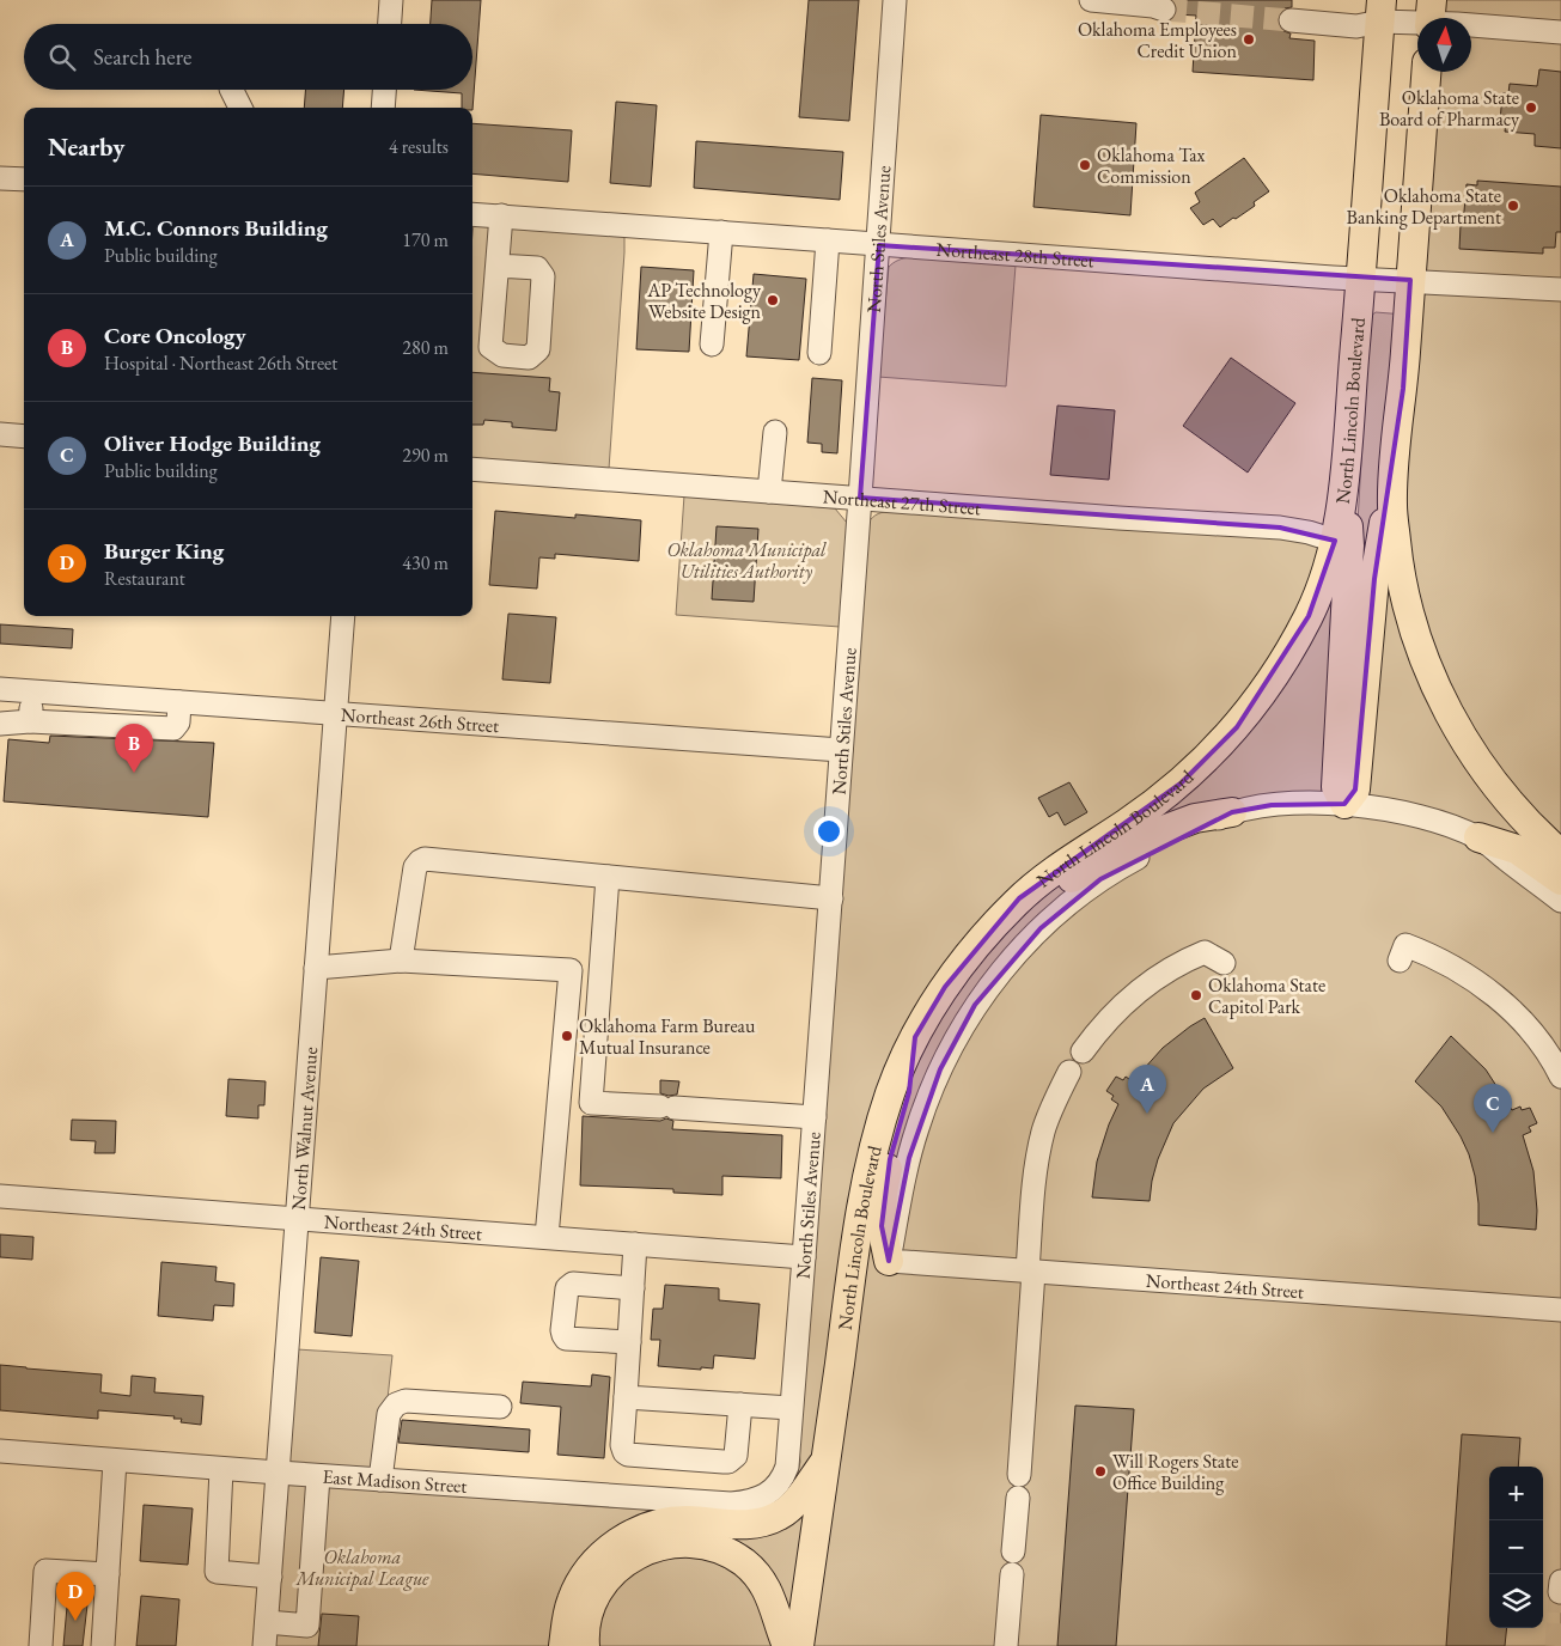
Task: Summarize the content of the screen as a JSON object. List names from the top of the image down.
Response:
{
  "streets": {
    "main road": ["North Lincoln Boulevard"],
    "street": [
      "North Stiles Avenue",
      "Northeast 28th Street",
      "Northeast 27th Street",
      "Northeast 26th Street",
      "North Walnut Avenue",
      "Northeast 24th Street",
      "East Madison Street"
    ]
  },
  "crossings": [
    ["North Stiles Avenue", "Northeast 28th Street"],
    ["North Stiles Avenue", "Northeast 27th Street"],
    ["North Stiles Avenue", "Northeast 26th Street"],
    ["North Stiles Avenue", "Northeast 24th Street"],
    ["North Stiles Avenue", "East Madison Street"],
    ["Northeast 28th Street", "North Lincoln Boulevard"],
    ["North Lincoln Boulevard", "Northeast 27th Street"],
    ["Northeast 26th Street", "North Walnut Avenue"],
    ["North Walnut Avenue", "Northeast 24th Street"],
    ["North Walnut Avenue", "East Madison Street"]
  ],
  "parks": ["Oklahoma Municipal Utilities Authority", "Oklahoma Municipal League"],
  "places": [
    "Oklahoma Employees Credit Union",
    "Oklahoma State Board of Pharmacy",
    "Oklahoma Tax Commission",
    "Oklahoma State Banking Department",
    "AP Technology Website Design",
    "Oklahoma State Capitol Park",
    "Oklahoma Farm Bureau Mutual Insurance",
    "Will Rogers State Office Building"
  ],
  "north": "top",
  "page": {
    "search": "Search here",
    "heading": ["Nearby", "4 results"],
    "list": [
      {
        "mark": "A",
        "name": "M.C. Connors Building",
        "note": "Public building",
        "value": "170 m"
      },
      {
        "mark": "B",
        "name": "Core Oncology",
        "note": "Hospital · Northeast 26th Street",
        "value": "280 m"
      },
      {
        "mark": "C",
        "name": "Oliver Hodge Building",
        "note": "Public building",
        "value": "290 m"
      },
      {
        "mark": "D",
        "name": "Burger King",
        "note": "Restaurant",
        "value": "430 m"
      }
    ],
    "pins": [
      "B",
      "A",
      "C",
      "D"
    ],
    "map_buttons": ["+", "−"]
  }
}
